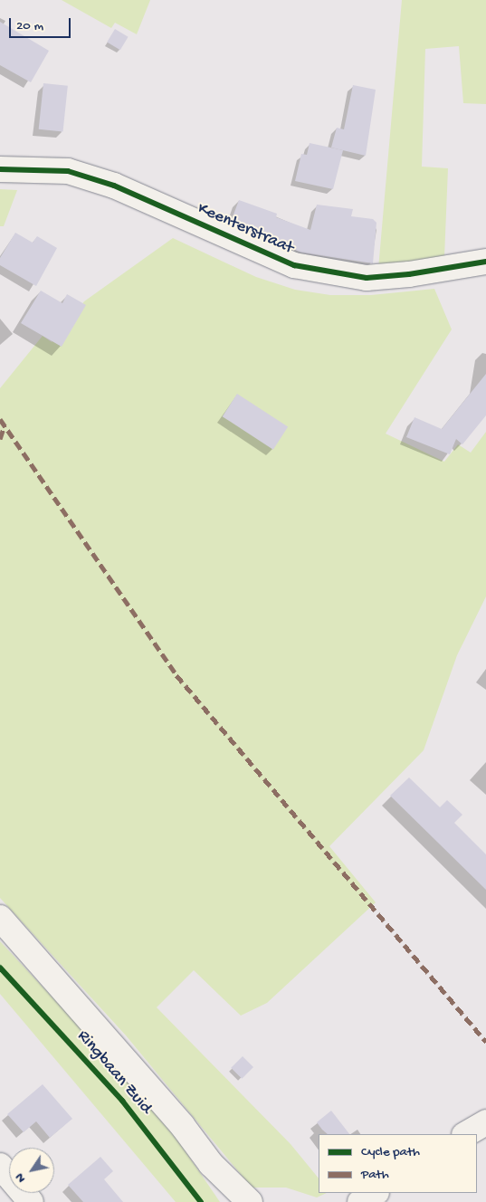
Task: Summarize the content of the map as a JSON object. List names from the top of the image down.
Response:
{
  "streets": {
    "street": ["Keenterstraat", "Ringbaan Zuid"]
  },
  "legend": ["Cycle path", "Path"],
  "scale_bar": "20 m",
  "north": "bottom left"
}
